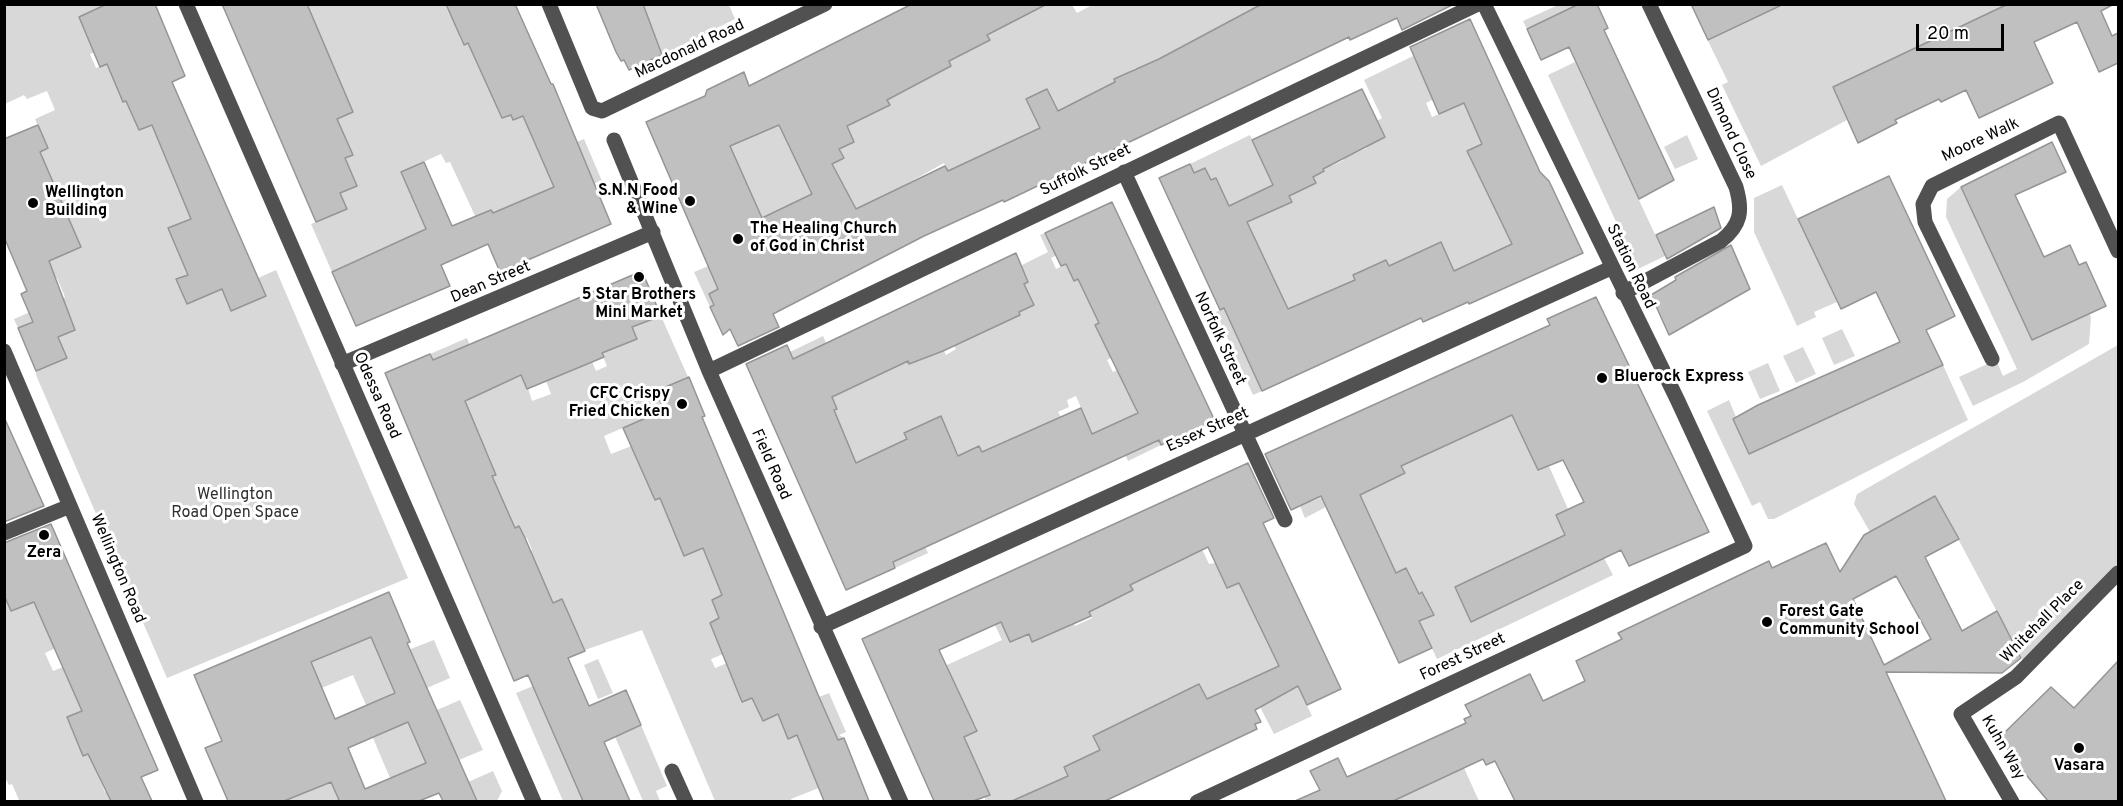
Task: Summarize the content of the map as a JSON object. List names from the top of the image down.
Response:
{
  "streets": {
    "street": [
      "Macdonald Road",
      "Dimond Close",
      "Moore Walk",
      "Suffolk Street",
      "Station Road",
      "Dean Street",
      "Norfolk Street",
      "Odessa Road",
      "Essex Street",
      "Field Road",
      "Wellington Road",
      "Whitehall Place",
      "Forest Street",
      "Kuhn Way"
    ]
  },
  "crossings": [
    ["Dimond Close", "Station Road"],
    ["Suffolk Street", "Station Road"],
    ["Suffolk Street", "Norfolk Street"],
    ["Suffolk Street", "Field Road"],
    ["Station Road", "Essex Street"],
    ["Station Road", "Forest Street"],
    ["Dean Street", "Odessa Road"],
    ["Dean Street", "Field Road"],
    ["Norfolk Street", "Essex Street"],
    ["Essex Street", "Field Road"],
    ["Whitehall Place", "Kuhn Way"]
  ],
  "parks": ["Wellington Road Open Space"],
  "places": [
    "S.N.N Food & Wine",
    "Wellington Building",
    "The Healing Church of God in Christ",
    "5 Star Brothers Mini Market",
    "Bluerock Express",
    "CFC Crispy Fried Chicken",
    "Zera",
    "Forest Gate Community School",
    "Vasara"
  ],
  "scale_bar": "20 m"
}
